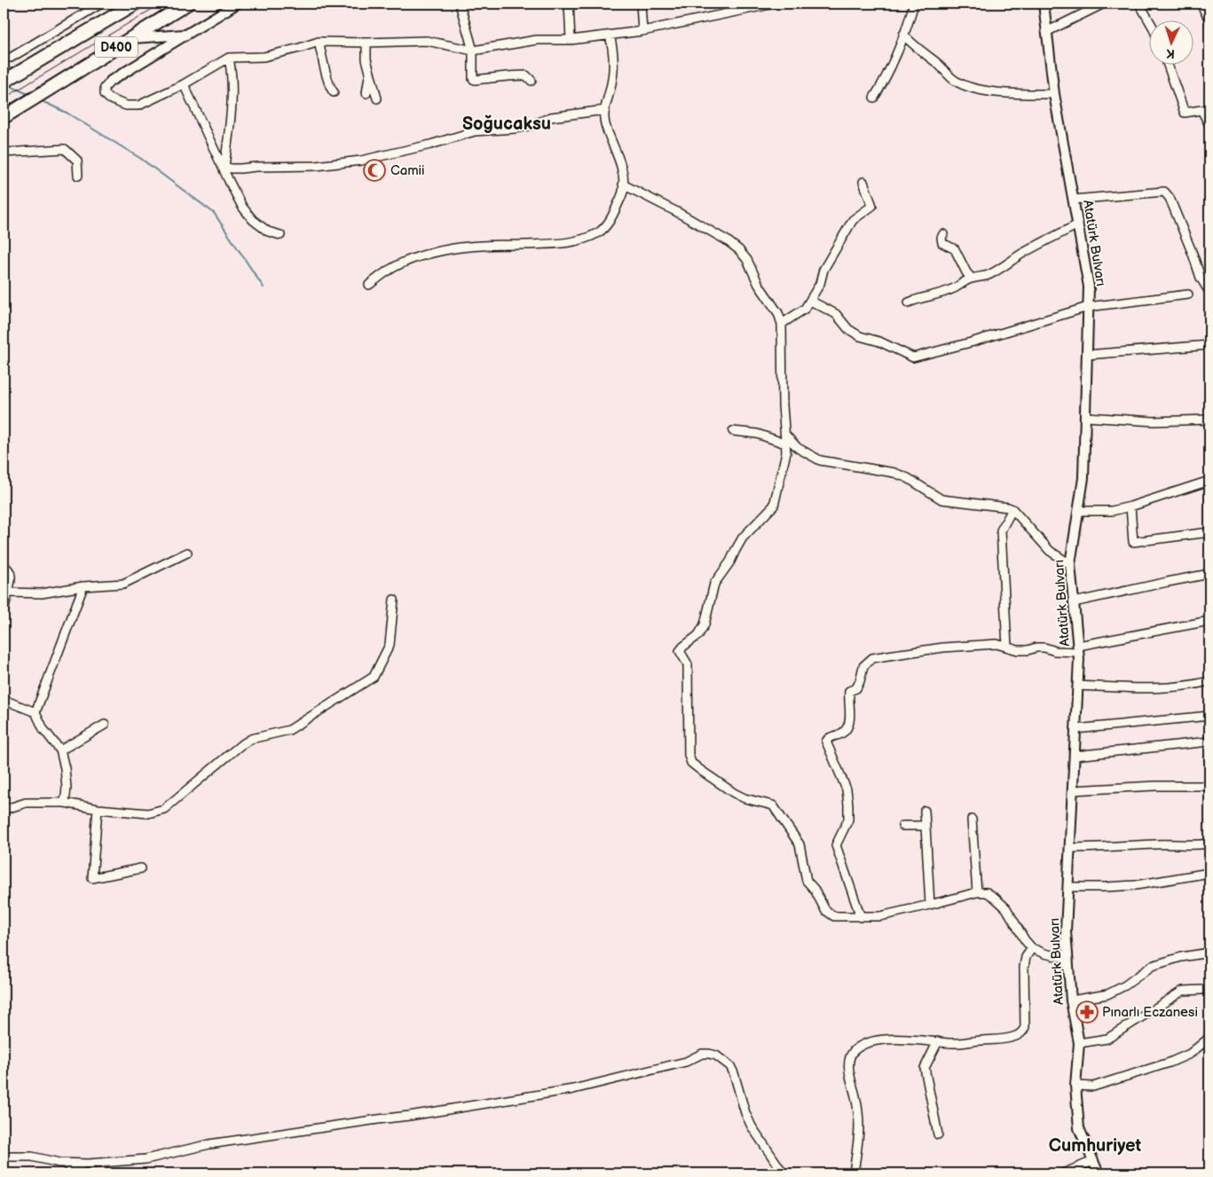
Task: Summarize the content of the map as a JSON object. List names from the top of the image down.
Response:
{
  "streets": {
    "highway": ["D400"],
    "street": ["Atatürk Bulvarı"]
  },
  "districts": ["Soğucaksu", "Cumhuriyet"],
  "places": {
    "mosque": ["Camii"],
    "pharmacy": ["Pınarlı Eczanesi"]
  },
  "north": "bottom"
}
